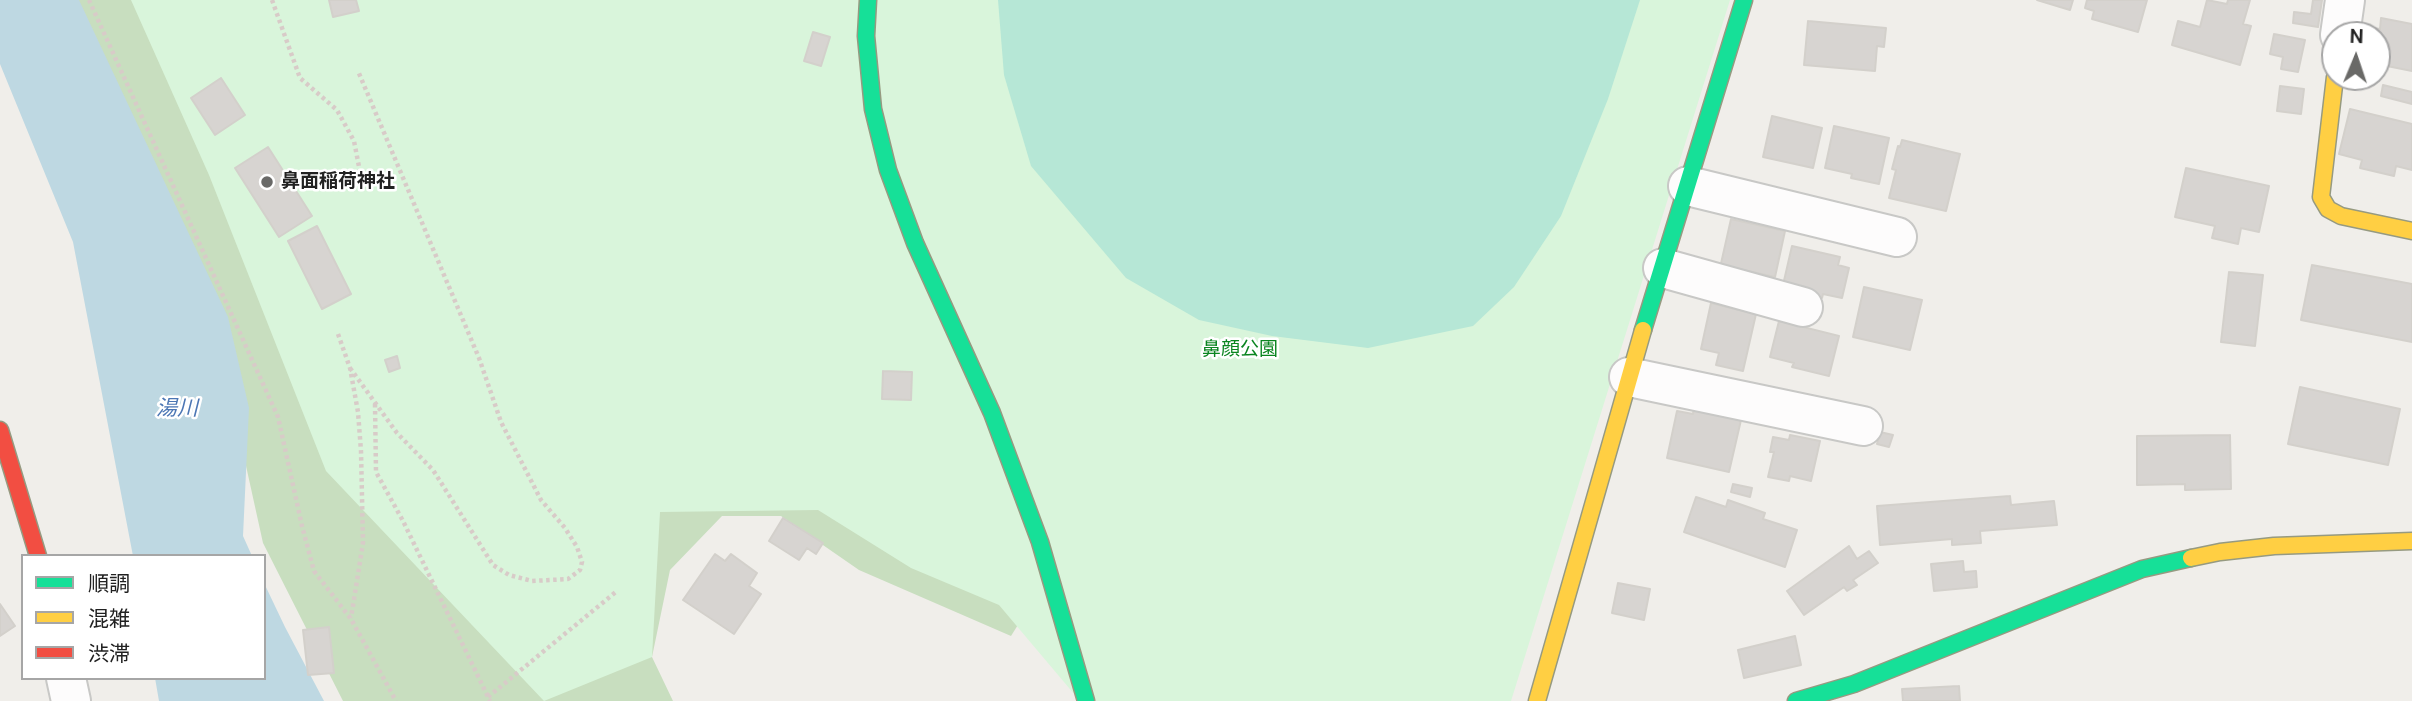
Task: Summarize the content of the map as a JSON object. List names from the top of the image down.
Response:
{
  "water": ["湯川"],
  "parks": ["鼻顔公園"],
  "places": ["鼻面稲荷神社"],
  "legend": ["順調", "混雑", "渋滞"],
  "north": "top"
}
